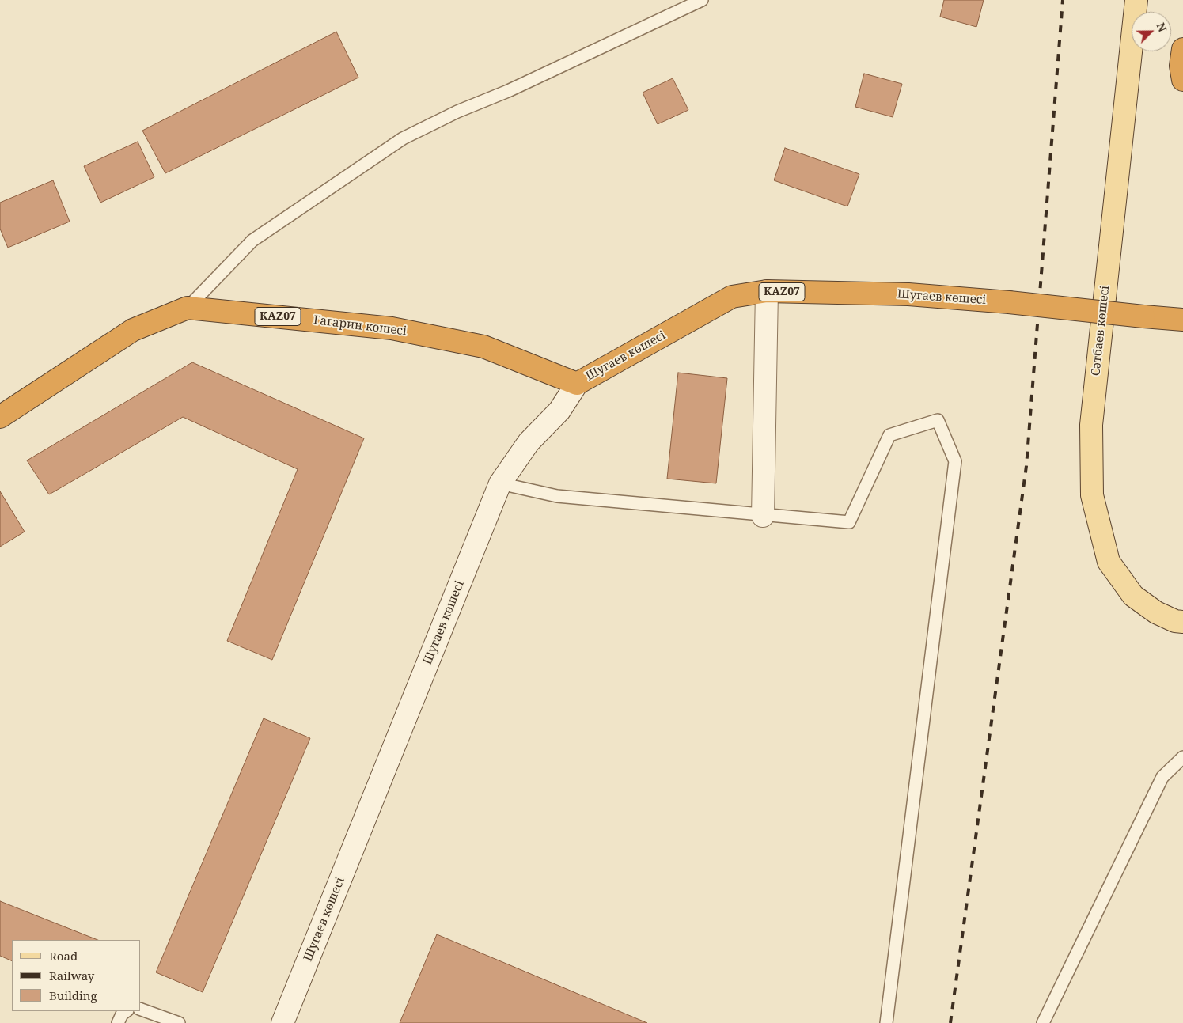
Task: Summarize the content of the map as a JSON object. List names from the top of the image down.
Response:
{
  "streets": {
    "highway": ["KAZ07", "Шугаев көшесі", "Гагарин көшесі"],
    "main road": ["Сәтбаев көшесі"]
  },
  "crossings": [
    ["Шугаев көшесі", "Гагарин көшесі"]
  ],
  "legend": ["Road", "Railway", "Building"],
  "north": "top right"
}
